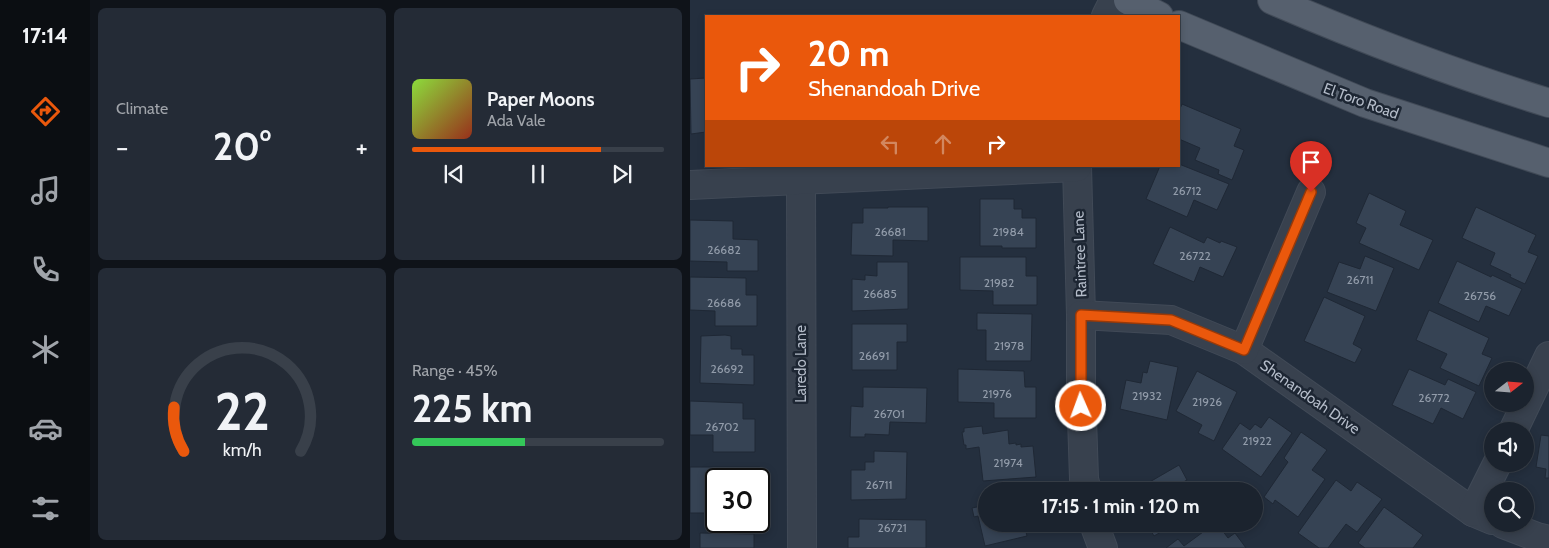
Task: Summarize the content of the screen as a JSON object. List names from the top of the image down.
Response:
{
  "streets": {
    "main road": ["El Toro Road"],
    "street": ["Raintree Lane", "Laredo Lane", "Shenandoah Drive"]
  },
  "crossings": [
    ["Raintree Lane", "Shenandoah Drive"]
  ],
  "house_numbers": [
    "26712",
    "26681",
    "21984",
    "26682",
    "26722",
    "26711",
    "21982",
    "26685",
    "26756",
    "26686",
    "21978",
    "26691",
    "26692",
    "21976",
    "21932",
    "26772",
    "21926",
    "26701",
    "26702",
    "21922",
    "21974",
    "26711",
    "26721"
  ],
  "north": "right",
  "page": {
    "tabs": "17:14",
    "tile": [
      "Climate",
      ["Range · 45%", "225 km"]
    ],
    "turn": ["20 m", "Shenandoah Drive"],
    "song": ["Paper Moons", "Ada Vale"],
    "heat": ["−", "20°", "+"],
    "limit": "30",
    "trip": "17:15 · 1 min · 120 m",
    "gauge": ["22", "km/h"]
  }
}
